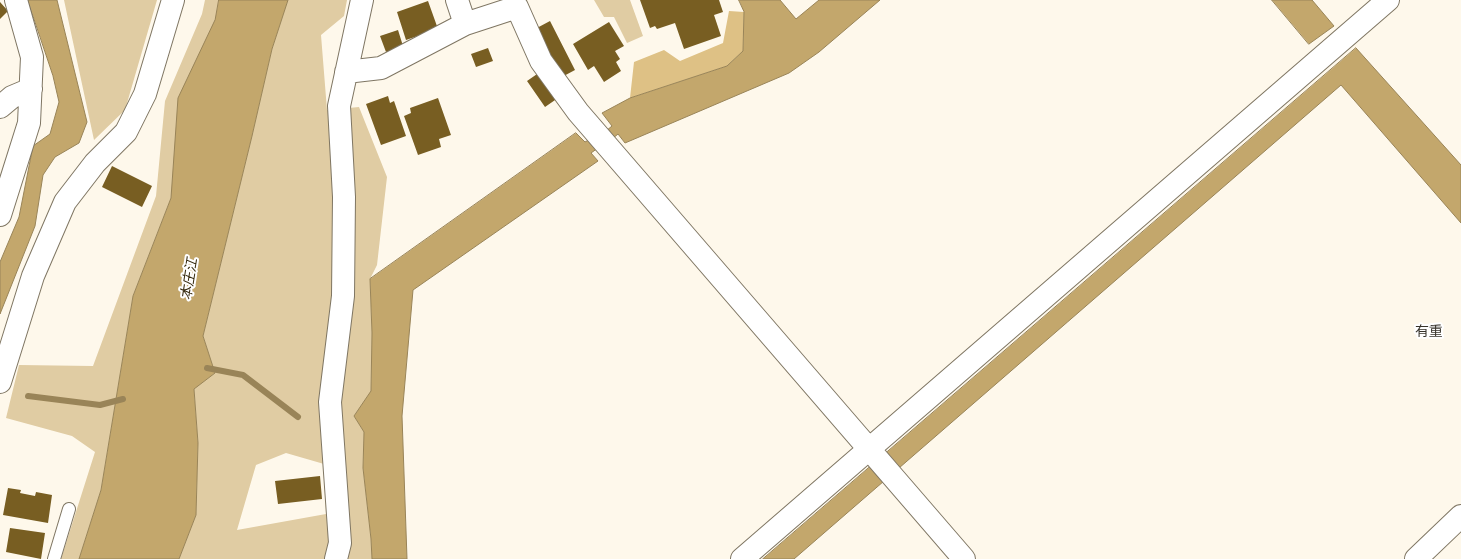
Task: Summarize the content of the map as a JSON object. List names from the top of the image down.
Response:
{
  "districts": ["有重"],
  "water": ["本庄江"]
}
